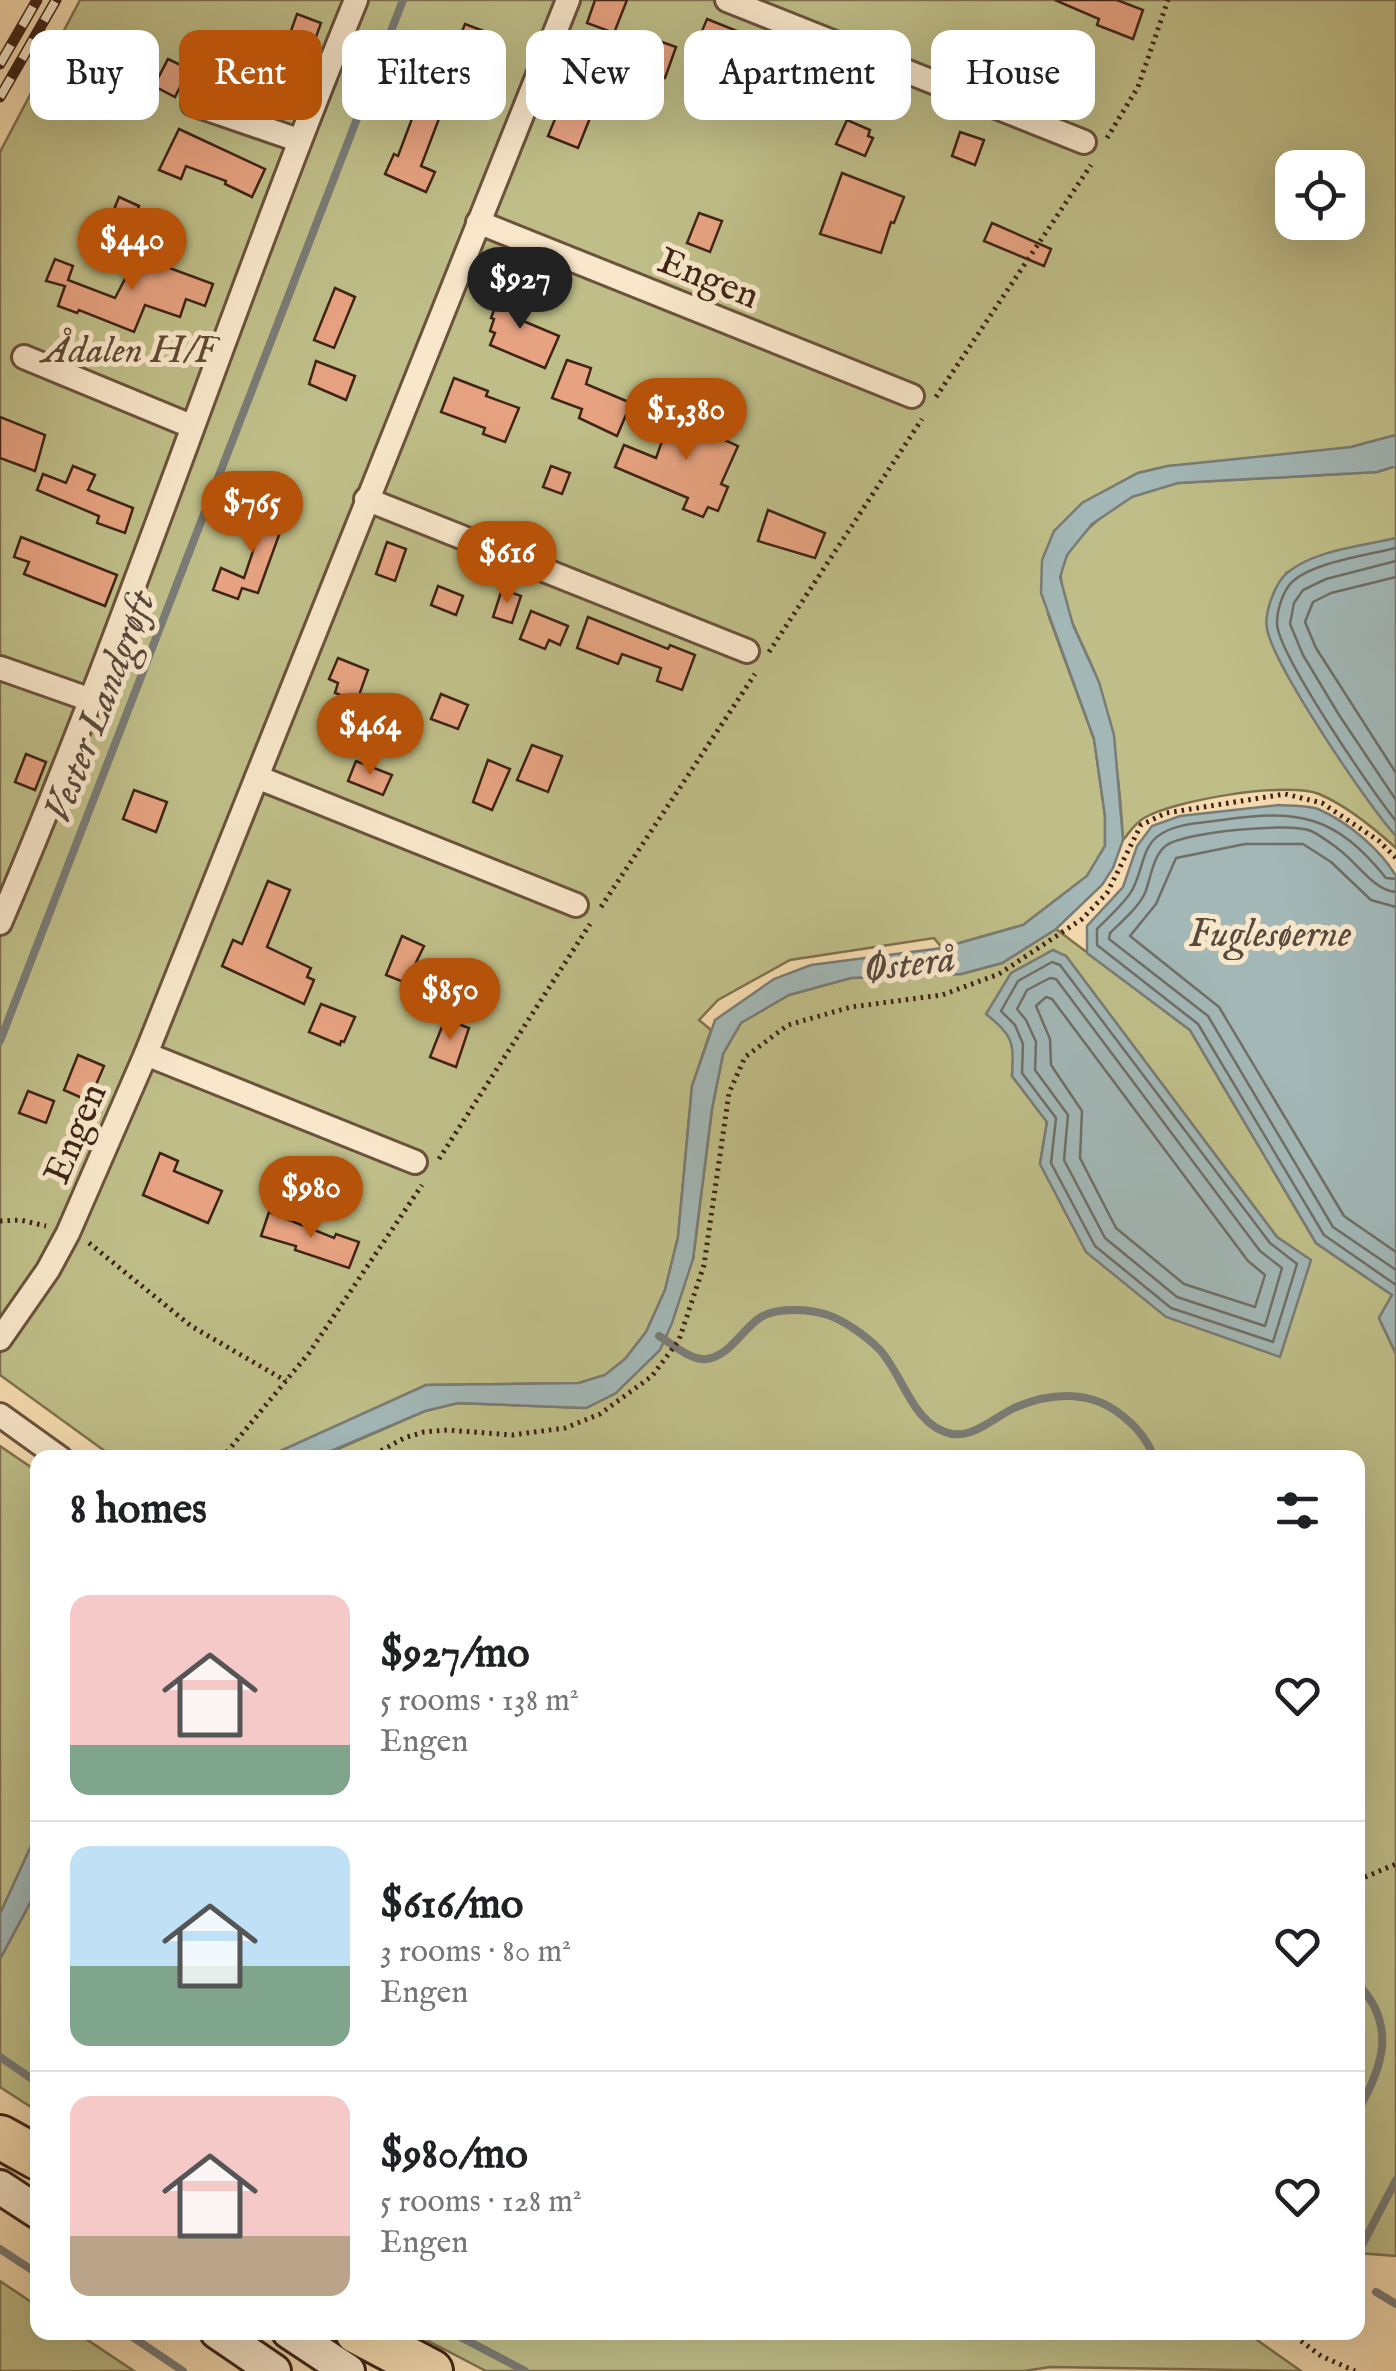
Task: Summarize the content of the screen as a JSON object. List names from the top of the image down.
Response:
{
  "streets": {
    "street": ["Engen"]
  },
  "water": ["Vester Landgrøft", "Fuglesøerne", "Østerå"],
  "parks": ["Ådalen H/F"],
  "page": {
    "chip": [
      "Buy",
      "Rent",
      "Filters",
      "New",
      "Apartment",
      "House"
    ],
    "price": [
      "$440",
      "$927",
      "$1,380",
      "$765",
      "$616",
      "$464",
      "$850",
      "$980"
    ],
    "heading": "8 homes",
    "list": [
      {
        "name": "$927/mo",
        "note": "5 rooms · 138 m² · Engen"
      },
      {
        "name": "$616/mo",
        "note": "3 rooms · 80 m² · Engen"
      },
      {
        "name": "$980/mo",
        "note": "5 rooms · 128 m² · Engen"
      }
    ]
  }
}
